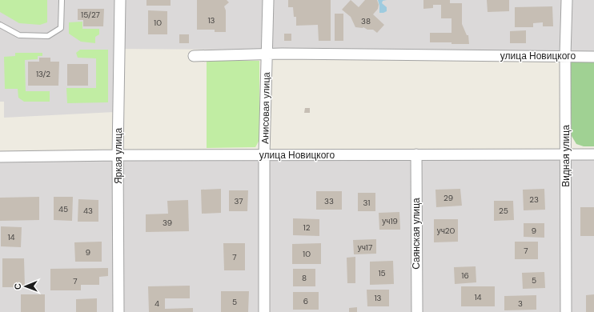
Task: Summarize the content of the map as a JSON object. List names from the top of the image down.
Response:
{
  "streets": {
    "street": [
      "улица Новицкого",
      "Анисовая улица",
      "Яркая улица",
      "Видная улица",
      "Саянская улица"
    ]
  },
  "crossings": [
    ["улица Новицкого", "Анисовая улица"],
    ["улица Новицкого", "Яркая улица"],
    ["улица Новицкого", "Видная улица"],
    ["улица Новицкого", "Саянская улица"]
  ],
  "house_numbers": [
    "15/27",
    "13",
    "38",
    "10",
    "13/2",
    "29",
    "23",
    "37",
    "33",
    "31",
    "45",
    "43",
    "25",
    "уч19",
    "39",
    "12",
    "уч20",
    "9",
    "14",
    "уч17",
    "7",
    "9",
    "10",
    "7",
    "15",
    "16",
    "8",
    "5",
    "7",
    "14",
    "13",
    "6",
    "5",
    "4",
    "3"
  ],
  "north": "left"
}
